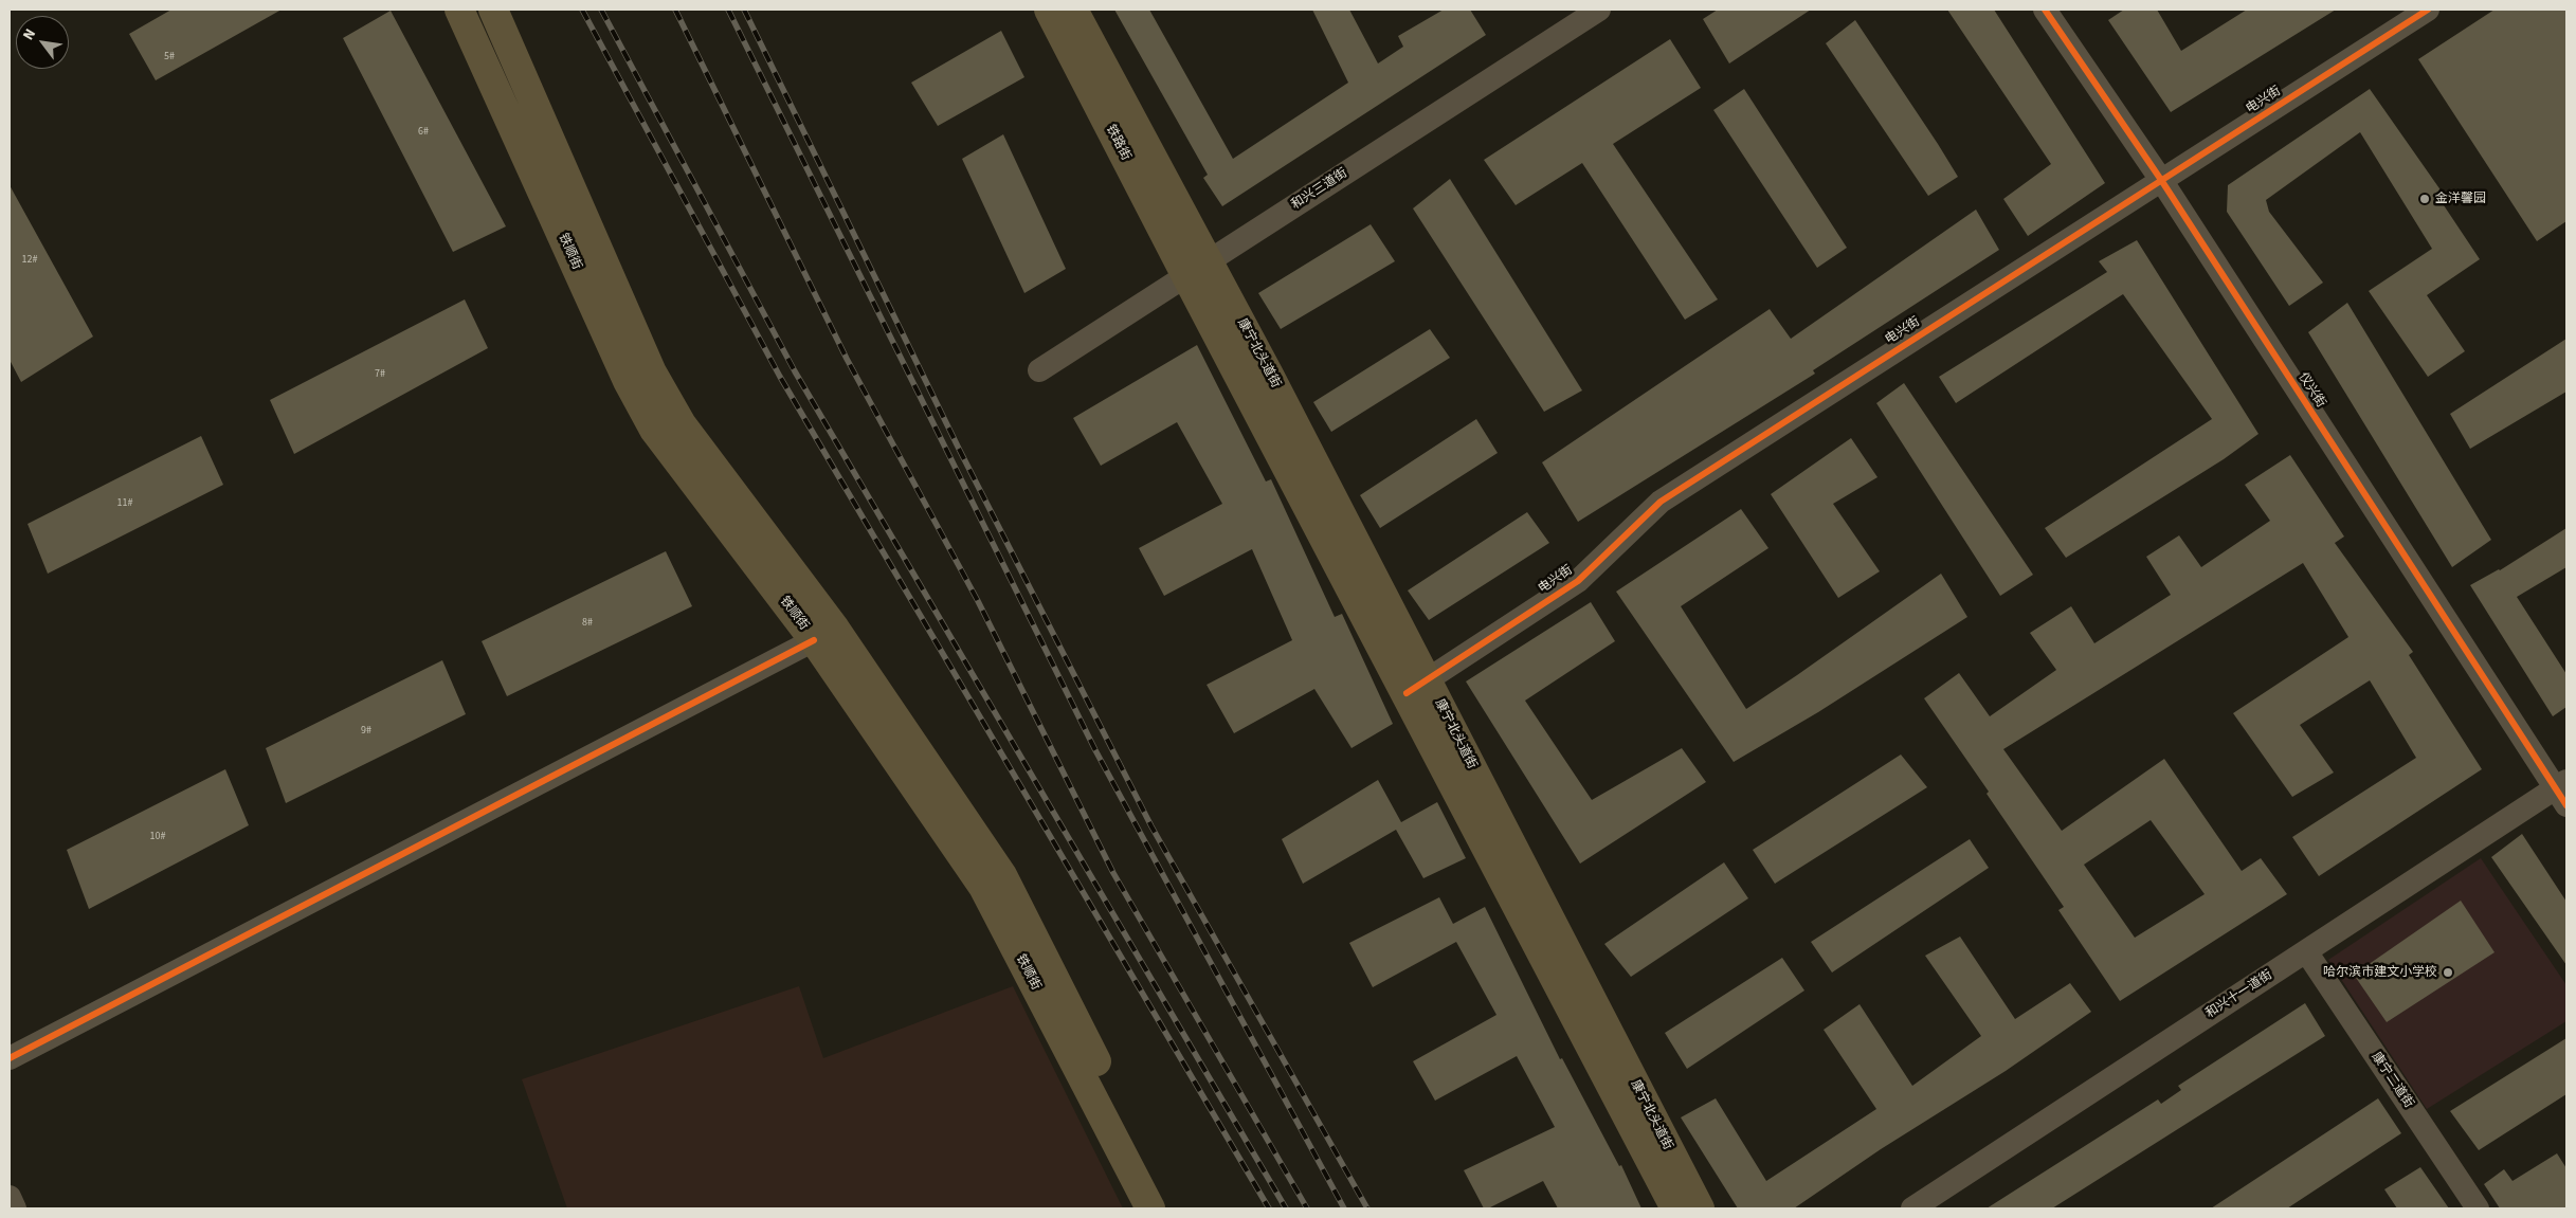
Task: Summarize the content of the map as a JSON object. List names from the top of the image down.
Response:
{
  "streets": {
    "main road": ["铁路街", "铁顺街", "康宁北头道街"],
    "street": [
      "电兴街",
      "和兴三道街",
      "仪兴街",
      "和兴十一道街",
      "康宁二道街"
    ]
  },
  "crossings": [
    ["电兴街", "康宁北头道街"],
    ["电兴街", "仪兴街"],
    ["铁路街", "和兴三道街"],
    ["铁路街", "康宁北头道街"],
    ["和兴三道街", "康宁北头道街"],
    ["仪兴街", "和兴十一道街"],
    ["和兴十一道街", "康宁二道街"]
  ],
  "places": ["金洋馨园", "哈尔滨市建文小学校"],
  "house_numbers": [
    "5#",
    "6#",
    "12#",
    "7#",
    "11#",
    "8#",
    "9#",
    "10#"
  ],
  "north": "top left"
}
